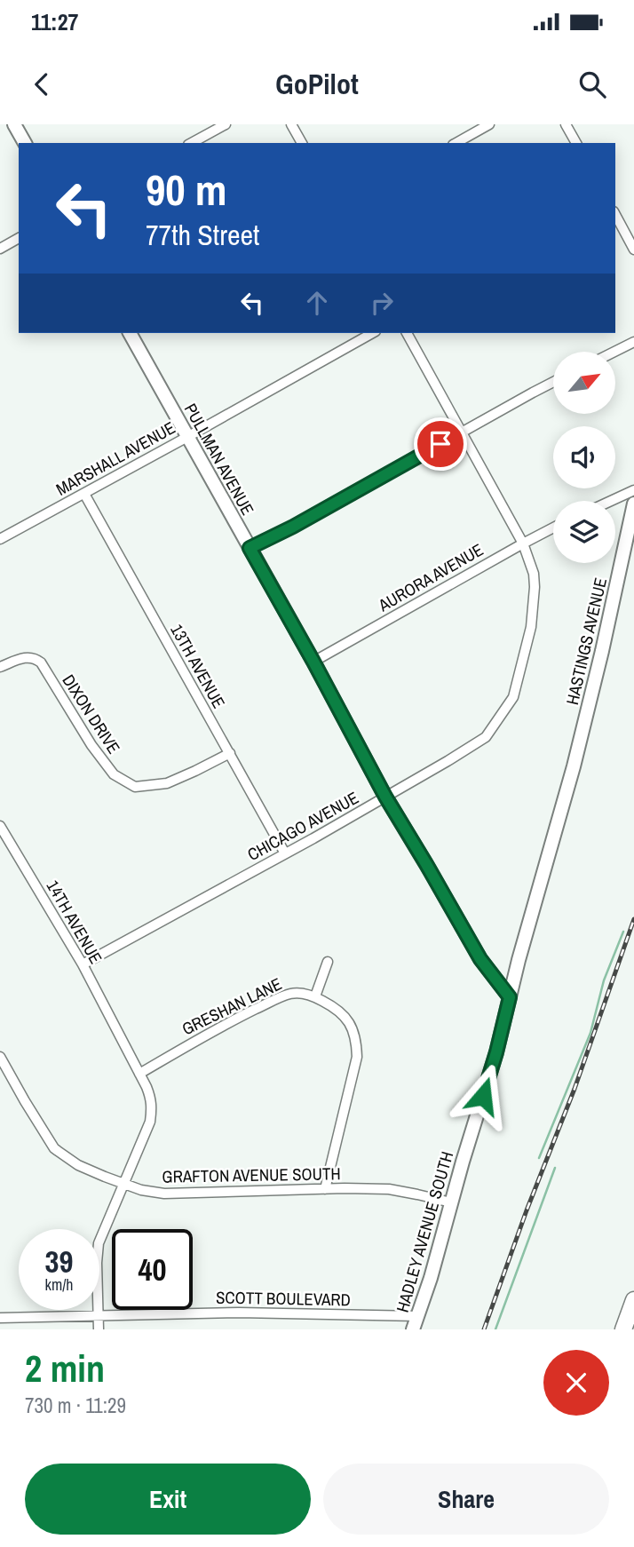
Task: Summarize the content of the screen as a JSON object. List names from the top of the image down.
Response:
{
  "streets": {
    "street": [
      "MARSHALL AVENUE",
      "PULLMAN AVENUE",
      "AURORA AVENUE",
      "HASTINGS AVENUE",
      "13TH AVENUE",
      "DIXON DRIVE",
      "CHICAGO AVENUE",
      "14TH AVENUE",
      "GRESHAN LANE",
      "GRAFTON AVENUE SOUTH",
      "HADLEY AVENUE SOUTH",
      "SCOTT BOULEVARD"
    ]
  },
  "crossings": [
    ["MARSHALL AVENUE", "PULLMAN AVENUE"],
    ["MARSHALL AVENUE", "13TH AVENUE"],
    ["PULLMAN AVENUE", "AURORA AVENUE"],
    ["PULLMAN AVENUE", "CHICAGO AVENUE"],
    ["PULLMAN AVENUE", "HADLEY AVENUE SOUTH"],
    ["AURORA AVENUE", "CHICAGO AVENUE"],
    ["HASTINGS AVENUE", "HADLEY AVENUE SOUTH"],
    ["13TH AVENUE", "DIXON DRIVE"],
    ["13TH AVENUE", "CHICAGO AVENUE"],
    ["CHICAGO AVENUE", "14TH AVENUE"],
    ["14TH AVENUE", "GRESHAN LANE"],
    ["14TH AVENUE", "GRAFTON AVENUE SOUTH"],
    ["14TH AVENUE", "SCOTT BOULEVARD"],
    ["GRAFTON AVENUE SOUTH", "HADLEY AVENUE SOUTH"],
    ["HADLEY AVENUE SOUTH", "SCOTT BOULEVARD"]
  ],
  "north": "top right",
  "page": {
    "status": "11:27",
    "header": "GoPilot",
    "turn": ["90 m", "77th Street"],
    "speed": "39 km/h",
    "limit": "40",
    "heading": ["2 min", "730 m · 11:29"],
    "buttons": ["Exit", "Share"]
  }
}
